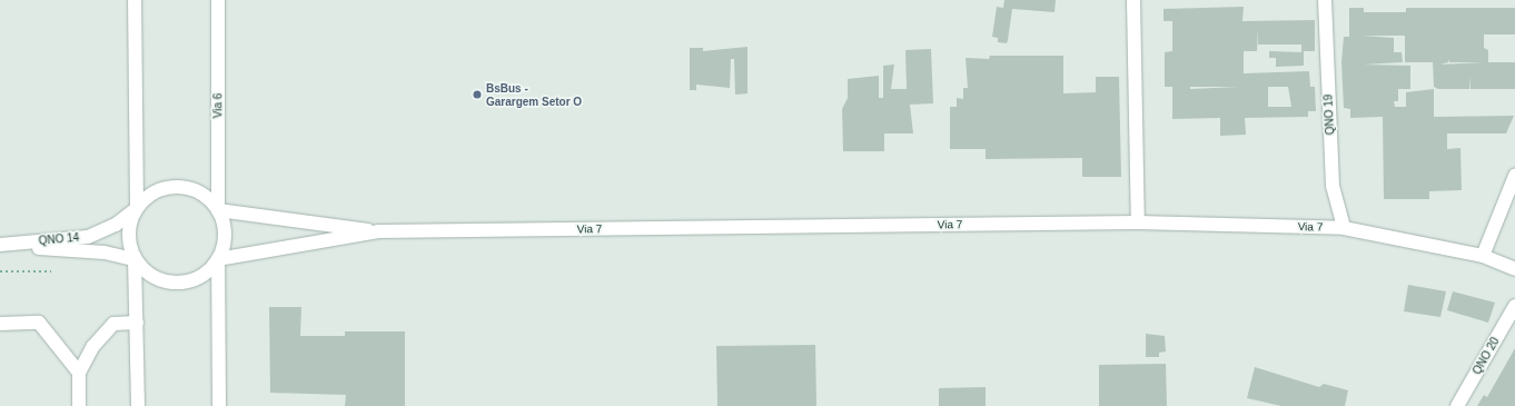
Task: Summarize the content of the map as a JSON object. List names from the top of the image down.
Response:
{
  "streets": {
    "main road": [
      "Via 6",
      "QNO 19",
      "Via 7",
      "QNO 14",
      "QNO 20"
    ]
  },
  "crossings": [
    ["Via 6", "Via 7"],
    ["Via 6", "QNO 14"],
    ["QNO 19", "Via 7"],
    ["Via 7", "QNO 14"]
  ],
  "places": ["BsBus - Garargem Setor O"]
}
